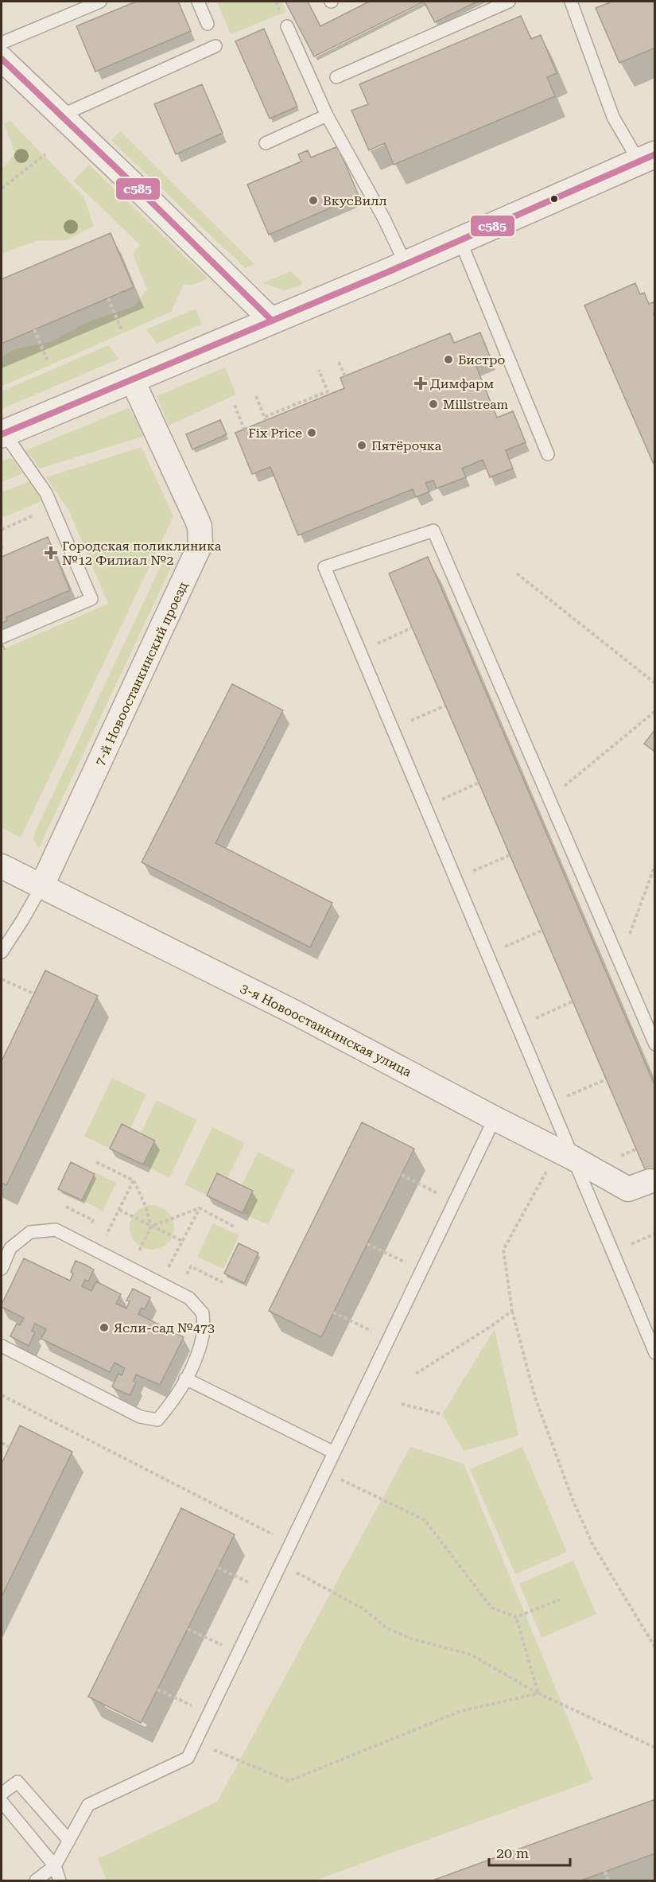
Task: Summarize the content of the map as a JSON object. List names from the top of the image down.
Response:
{
  "streets": {
    "street": ["7-й Новоостанкинский проезд", "3-я Новоостанкинская улица"]
  },
  "crossings": [
    ["7-й Новоостанкинский проезд", "3-я Новоостанкинская улица"]
  ],
  "places": {
    "other": [
      "ВкусВилл",
      "Бистро",
      "Millstream",
      "Fix Price",
      "Пятёрочка",
      "Ясли-сад №473"
    ],
    "health": ["Димфарм", "Городская поликлиника №12 Филиал №2"]
  },
  "lines": ["transit line с585"],
  "scale_bar": "20 m"
}
